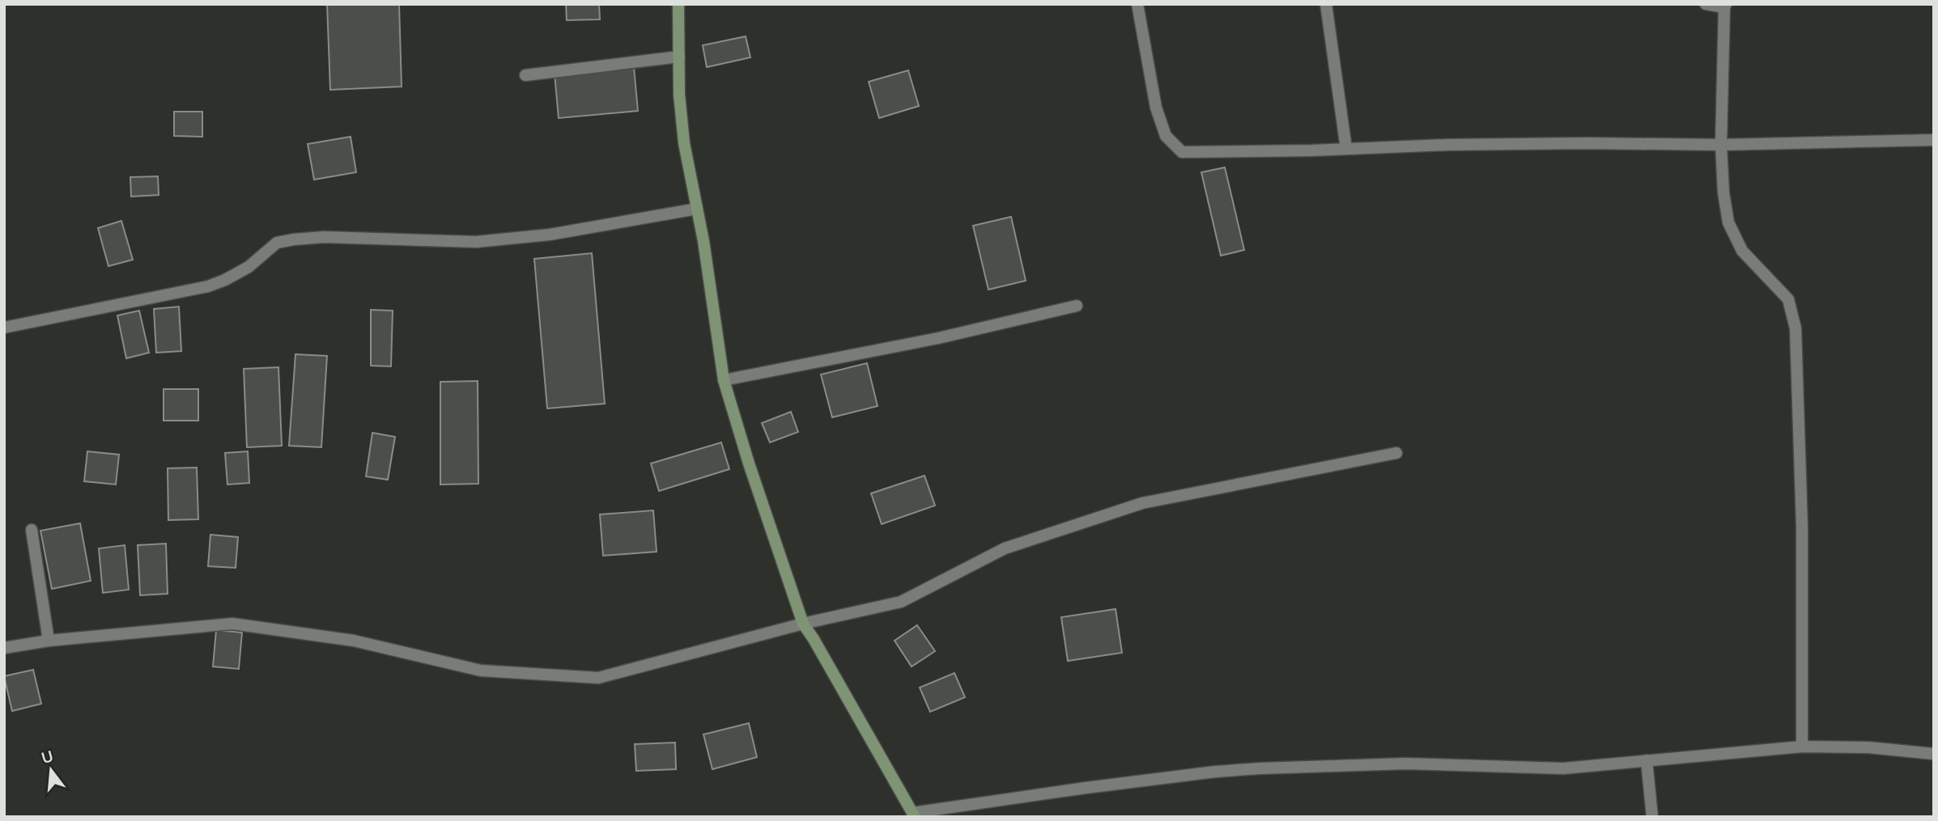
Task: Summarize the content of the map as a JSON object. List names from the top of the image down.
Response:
{
  "north": "top"
}
